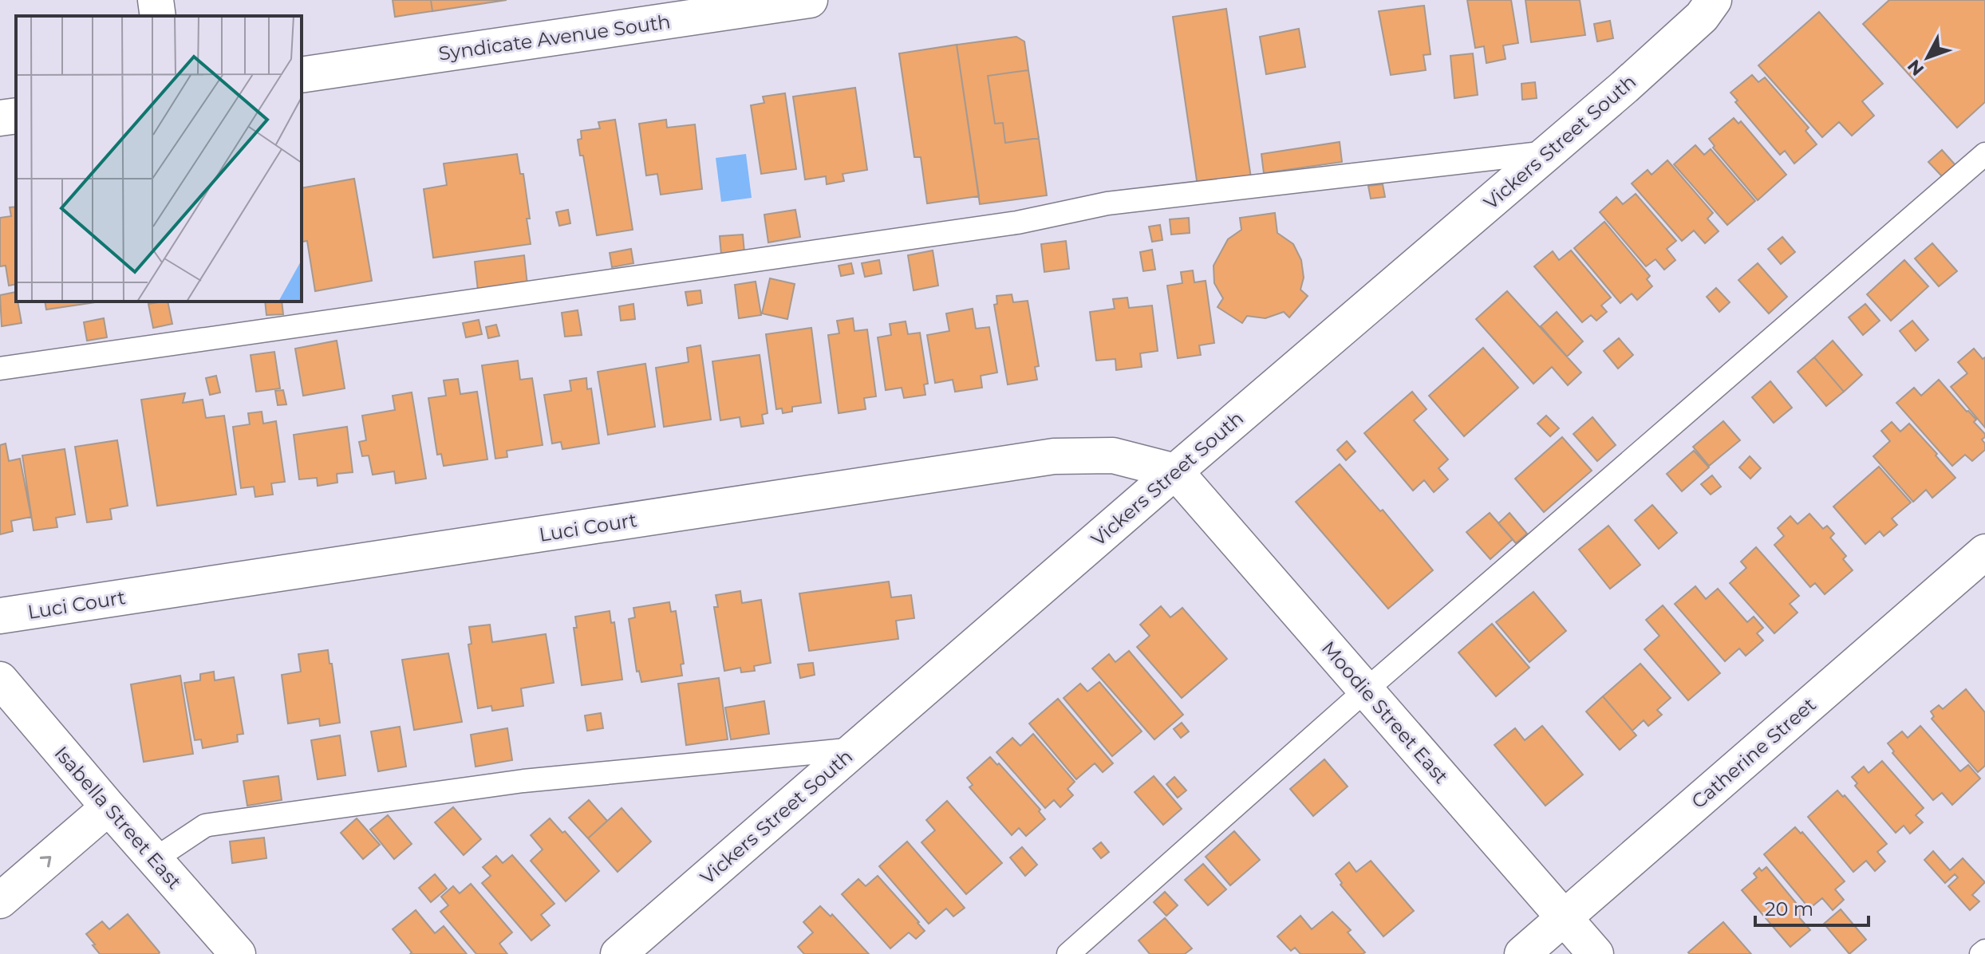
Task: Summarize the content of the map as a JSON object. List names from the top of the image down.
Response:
{
  "streets": {
    "street": [
      "Syndicate Avenue South",
      "Vickers Street South",
      "Luci Court",
      "Moodie Street East",
      "Catherine Street",
      "Isabella Street East"
    ]
  },
  "crossings": [
    ["Vickers Street South", "Luci Court"],
    ["Vickers Street South", "Moodie Street East"],
    ["Luci Court", "Moodie Street East"],
    ["Moodie Street East", "Catherine Street"]
  ],
  "scale_bar": "20 m",
  "north": "bottom left"
}
